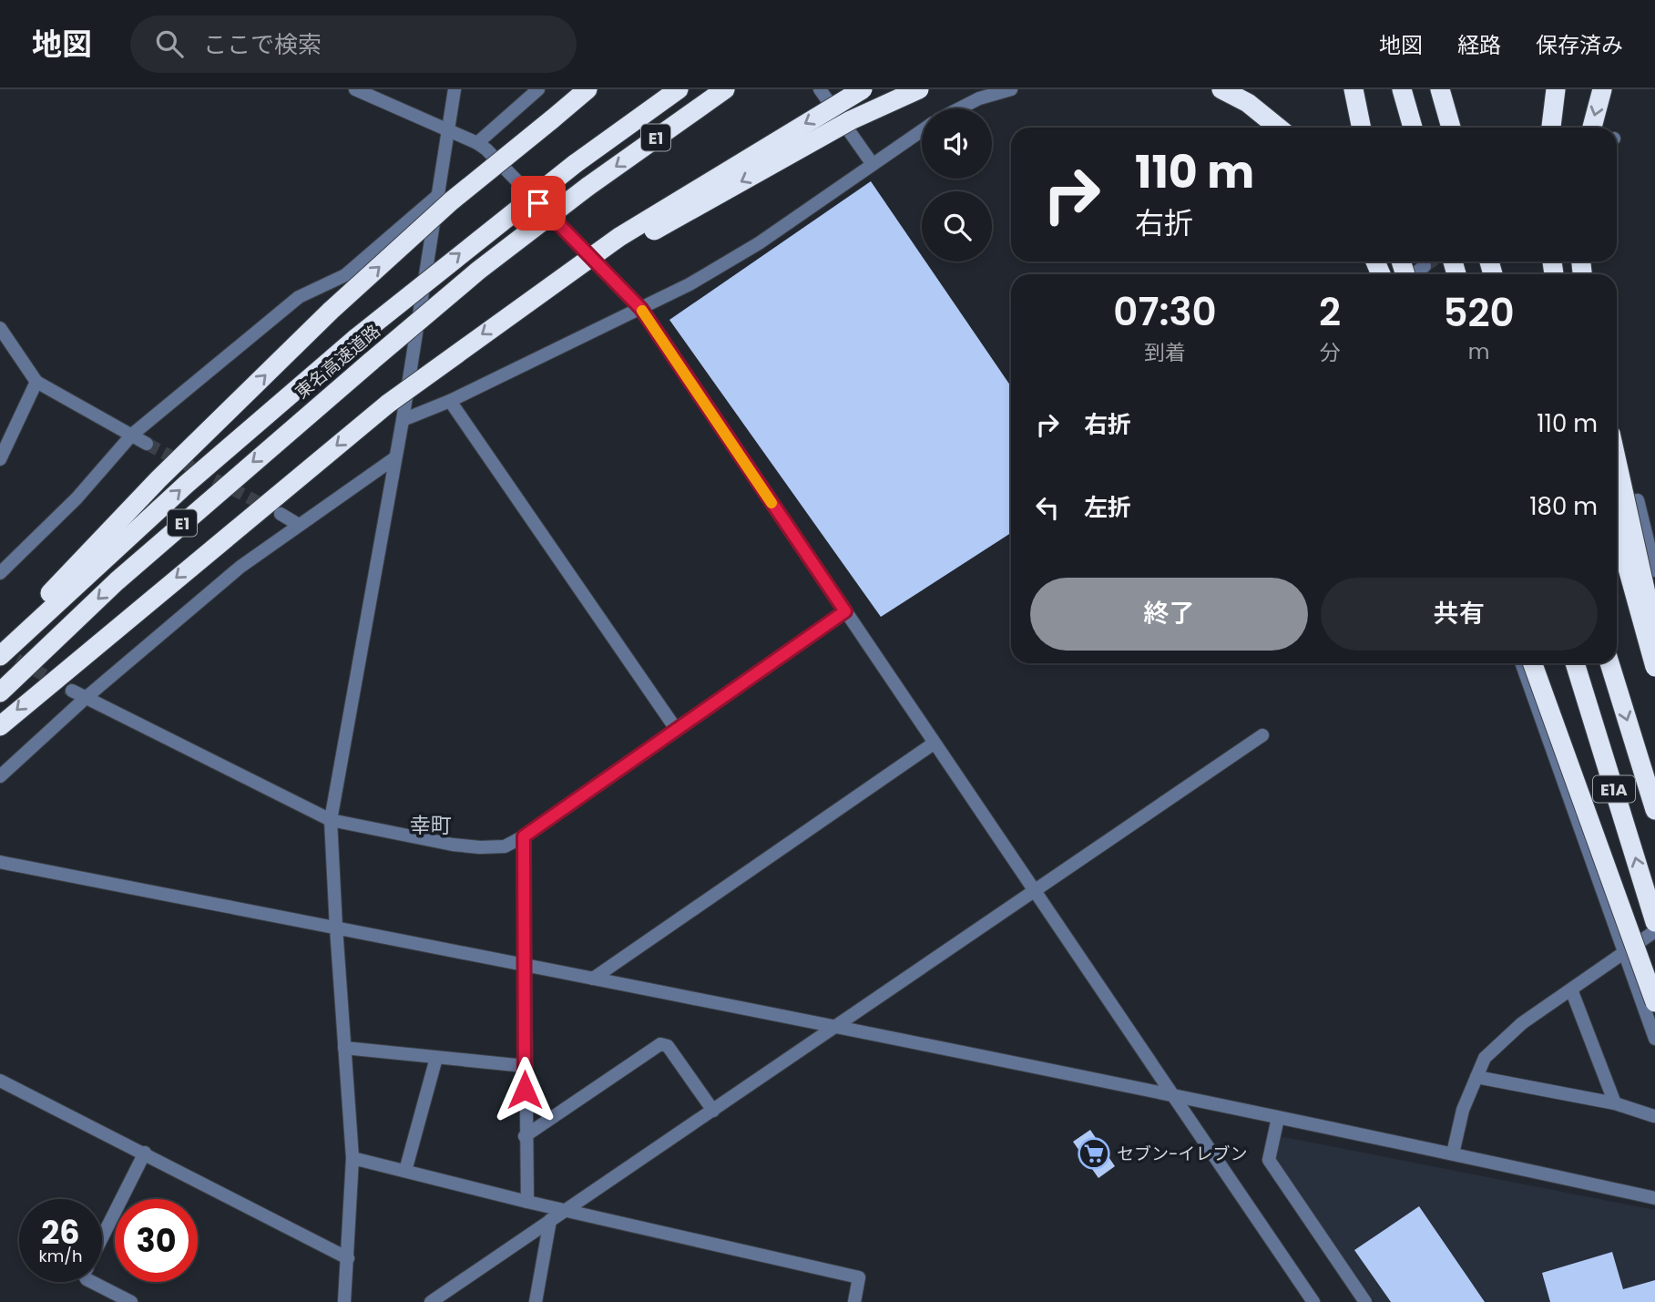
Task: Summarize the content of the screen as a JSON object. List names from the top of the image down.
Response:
{
  "streets": {
    "highway": ["E1", "東名高速道路", "E1A"]
  },
  "districts": ["幸町"],
  "places": {
    "supermarket": ["セブン-イレブン"]
  },
  "page": {
    "header": "地図",
    "search": "ここで検索",
    "nav": ["地図", "経路", "保存済み"],
    "turn": ["110 m", "右折"],
    "eta": [
      "07:30",
      "到着",
      "2",
      "分",
      "520",
      "m"
    ],
    "list": [
      {
        "name": "右折",
        "value": "110 m"
      },
      {
        "name": "左折",
        "value": "180 m"
      }
    ],
    "buttons": ["終了", "共有"],
    "speed": "26 km/h",
    "limit": "30"
  }
}
